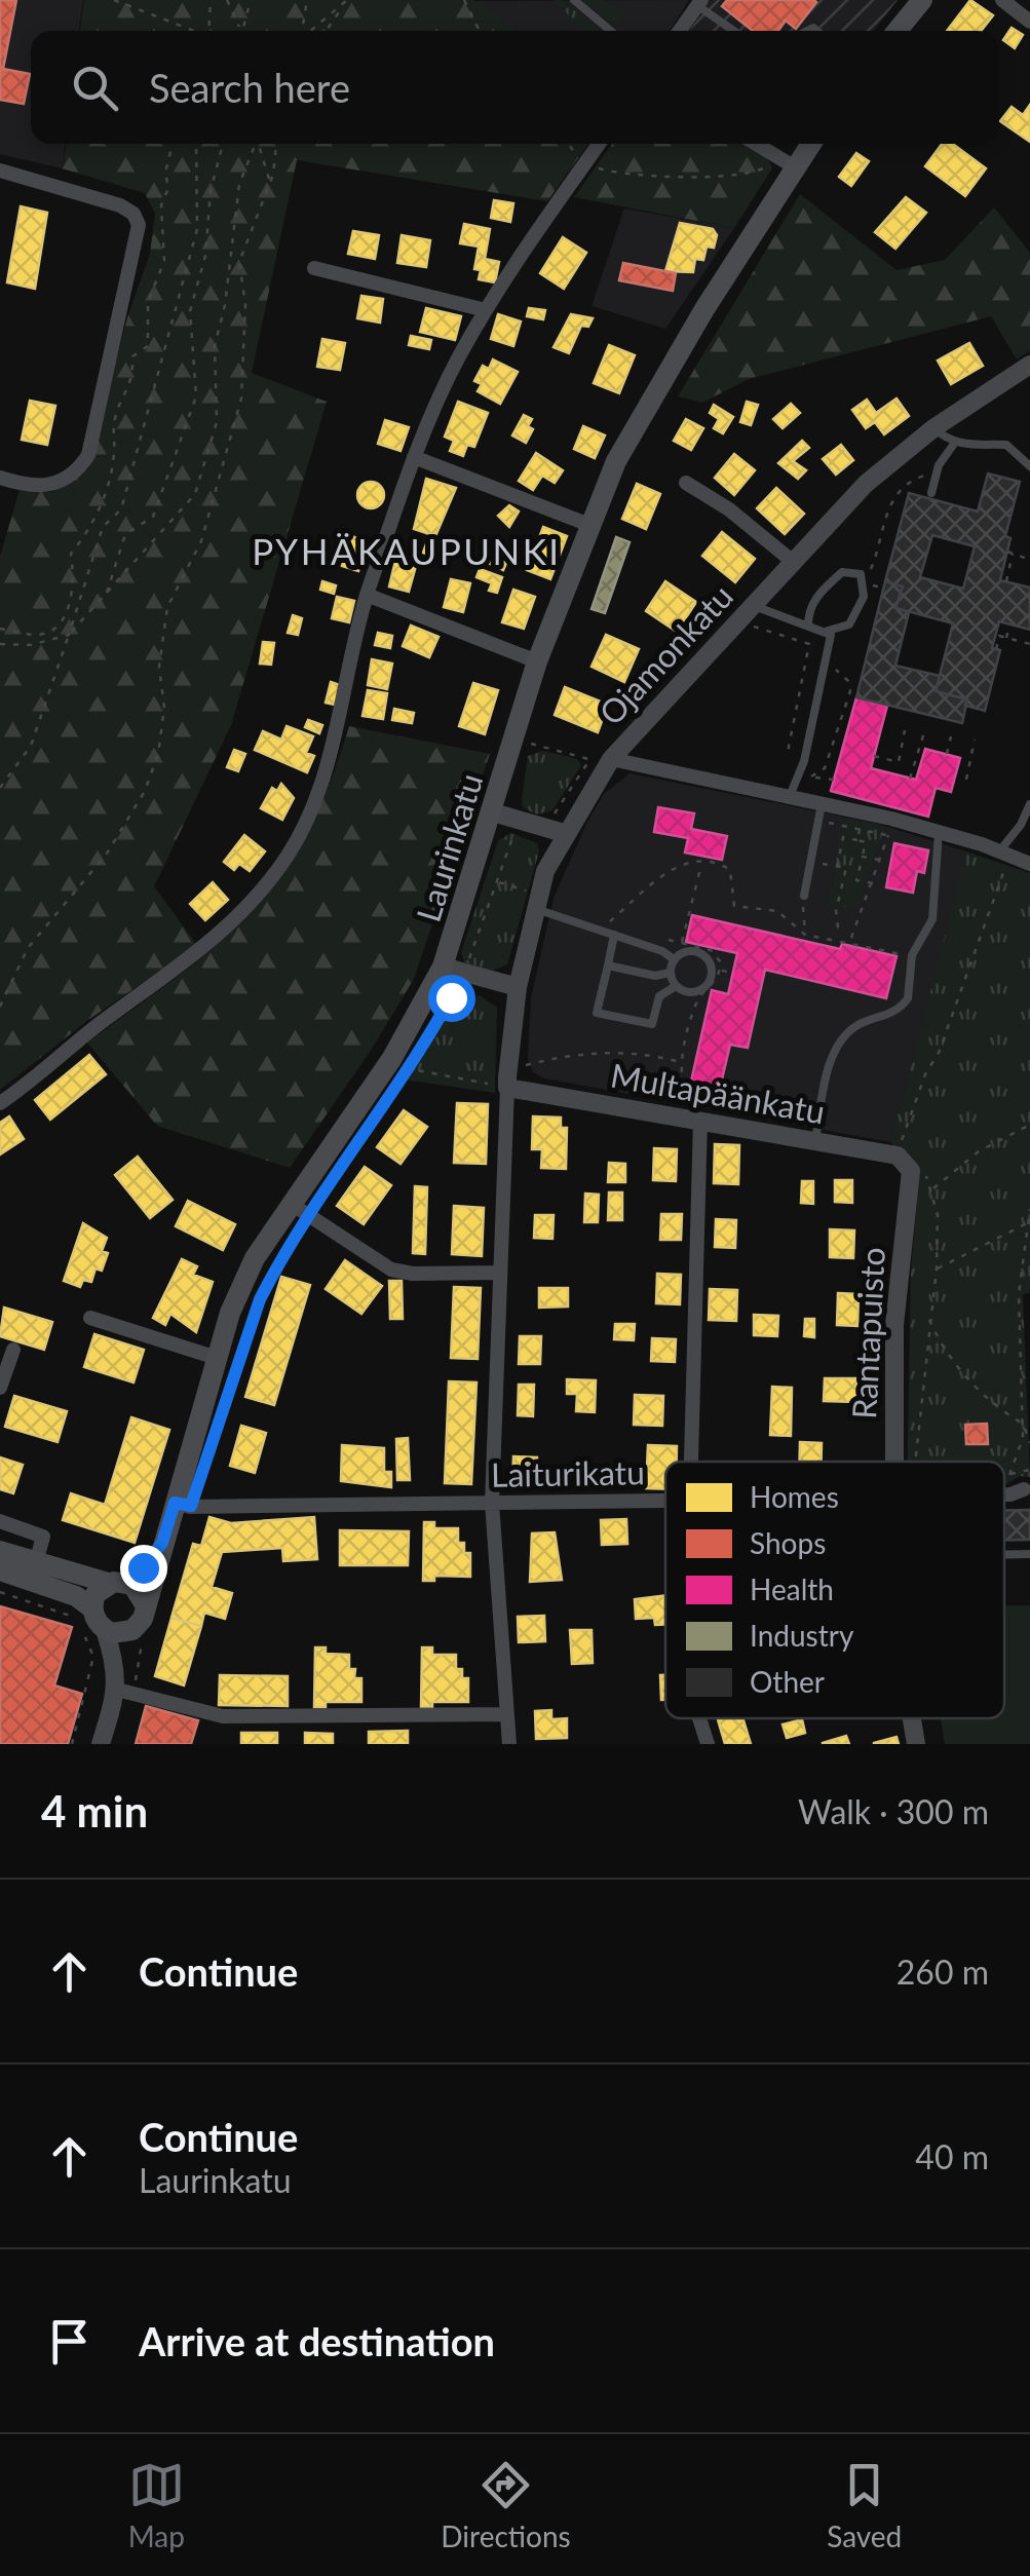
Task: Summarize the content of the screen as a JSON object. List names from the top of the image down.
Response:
{
  "streets": {
    "main road": ["Laurinkatu"],
    "street": [
      "Ojamonkatu",
      "Multapäänkatu",
      "Rantapuisto",
      "Laiturikatu"
    ]
  },
  "crossings": [
    ["Ojamonkatu", "Multapäänkatu"],
    ["Laurinkatu", "Laiturikatu"],
    ["Multapäänkatu", "Rantapuisto"]
  ],
  "districts": ["PYHÄKAUPUNKI"],
  "legend": [
    "Homes",
    "Shops",
    "Health",
    "Industry",
    "Other"
  ],
  "page": {
    "search": "Search here",
    "heading": ["4 min", "Walk · 300 m"],
    "list": [
      ["Continue", "260 m"],
      ["Continue", "Laurinkatu", "40 m"],
      "Arrive at destination"
    ],
    "nav": ["Map", "Directions", "Saved"]
  }
}
